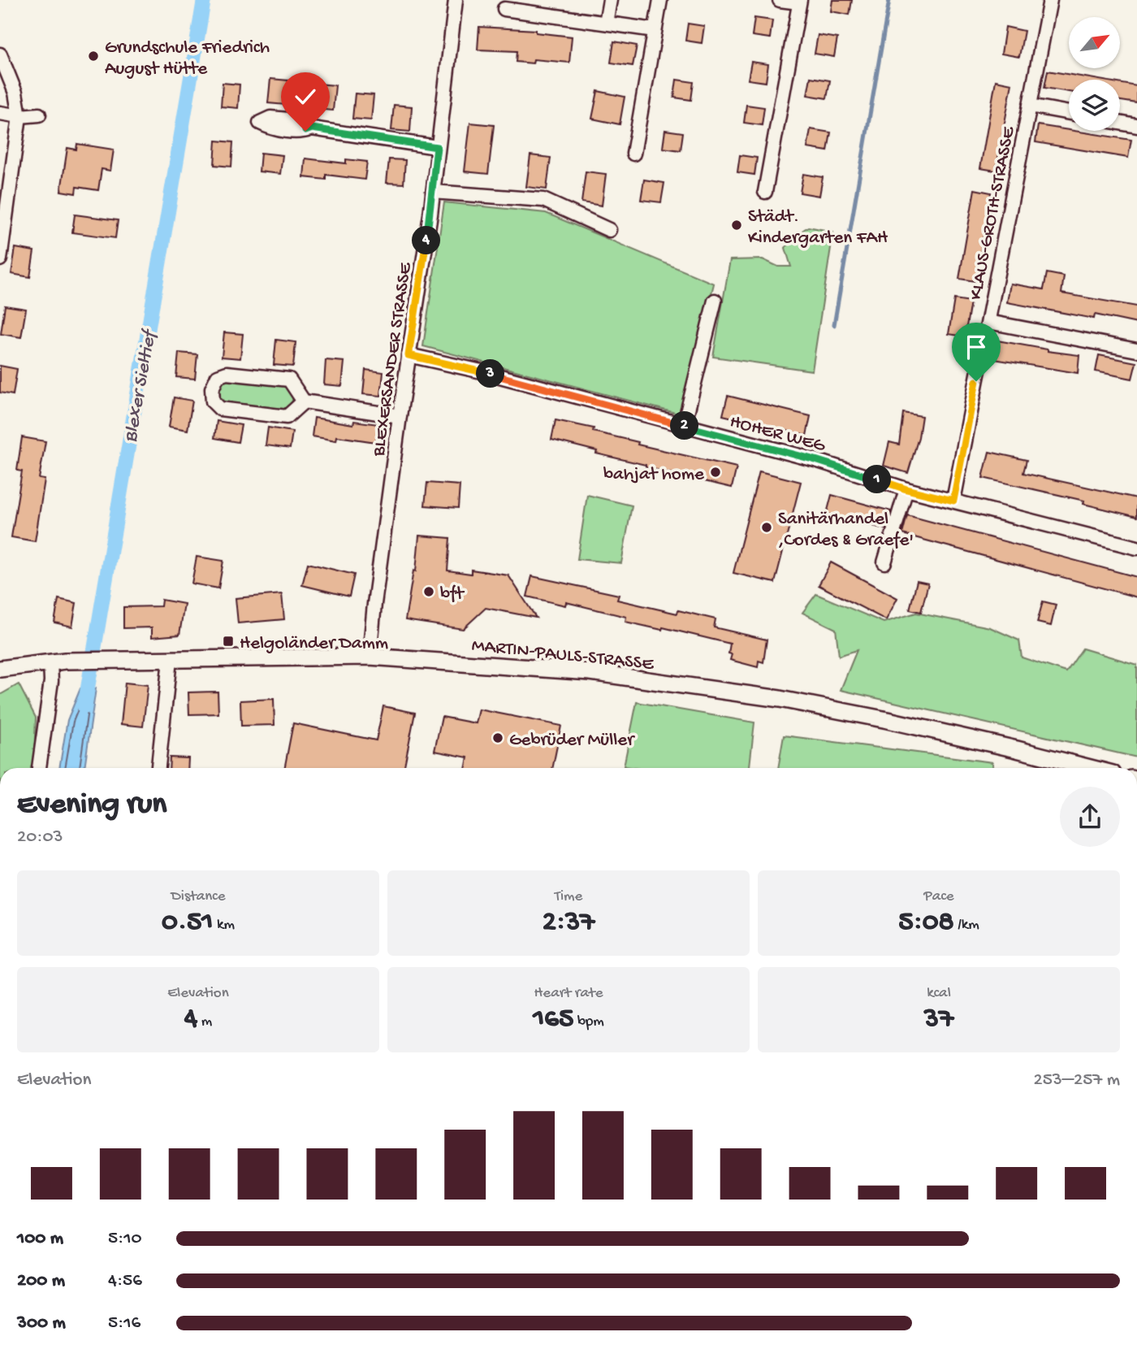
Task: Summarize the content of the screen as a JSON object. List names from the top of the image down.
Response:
{
  "streets": {
    "street": [
      "KLAUS-GROTH-STRASSE",
      "BLEXERSANDER STRASSE",
      "HOHER WEG",
      "MARTIN-PAULS-STRASSE"
    ]
  },
  "crossings": [
    ["KLAUS-GROTH-STRASSE", "HOHER WEG"],
    ["BLEXERSANDER STRASSE", "HOHER WEG"],
    ["BLEXERSANDER STRASSE", "MARTIN-PAULS-STRASSE"]
  ],
  "water": ["Blexer Sieltief"],
  "places": {
    "other": [
      "Grundschule Friedrich August Hütte",
      "Städt. Kindergarten FAH",
      "bahjat home",
      "Sanitärhandel ,Cordes & Graefe'",
      "bft",
      "Gebrüder Müller"
    ],
    "transit": ["Helgoländer Damm"]
  },
  "north": "top right",
  "page": {
    "pins": [
      "4",
      "3",
      "2",
      "1"
    ],
    "heading": ["Evening run", "20:03"],
    "stats": [
      ["Distance", "0.51 km"],
      ["Time", "2:37"],
      ["Pace", "5:08 /km"],
      ["Elevation", "4 m"],
      ["Heart rate", "165 bpm"],
      ["kcal", "37"]
    ],
    "chart": ["Elevation", "253–257 m"],
    "list": [
      {
        "name": "100 m",
        "note": "5:10"
      },
      {
        "name": "200 m",
        "note": "4:56"
      },
      {
        "name": "300 m",
        "note": "5:16"
      }
    ]
  }
}
